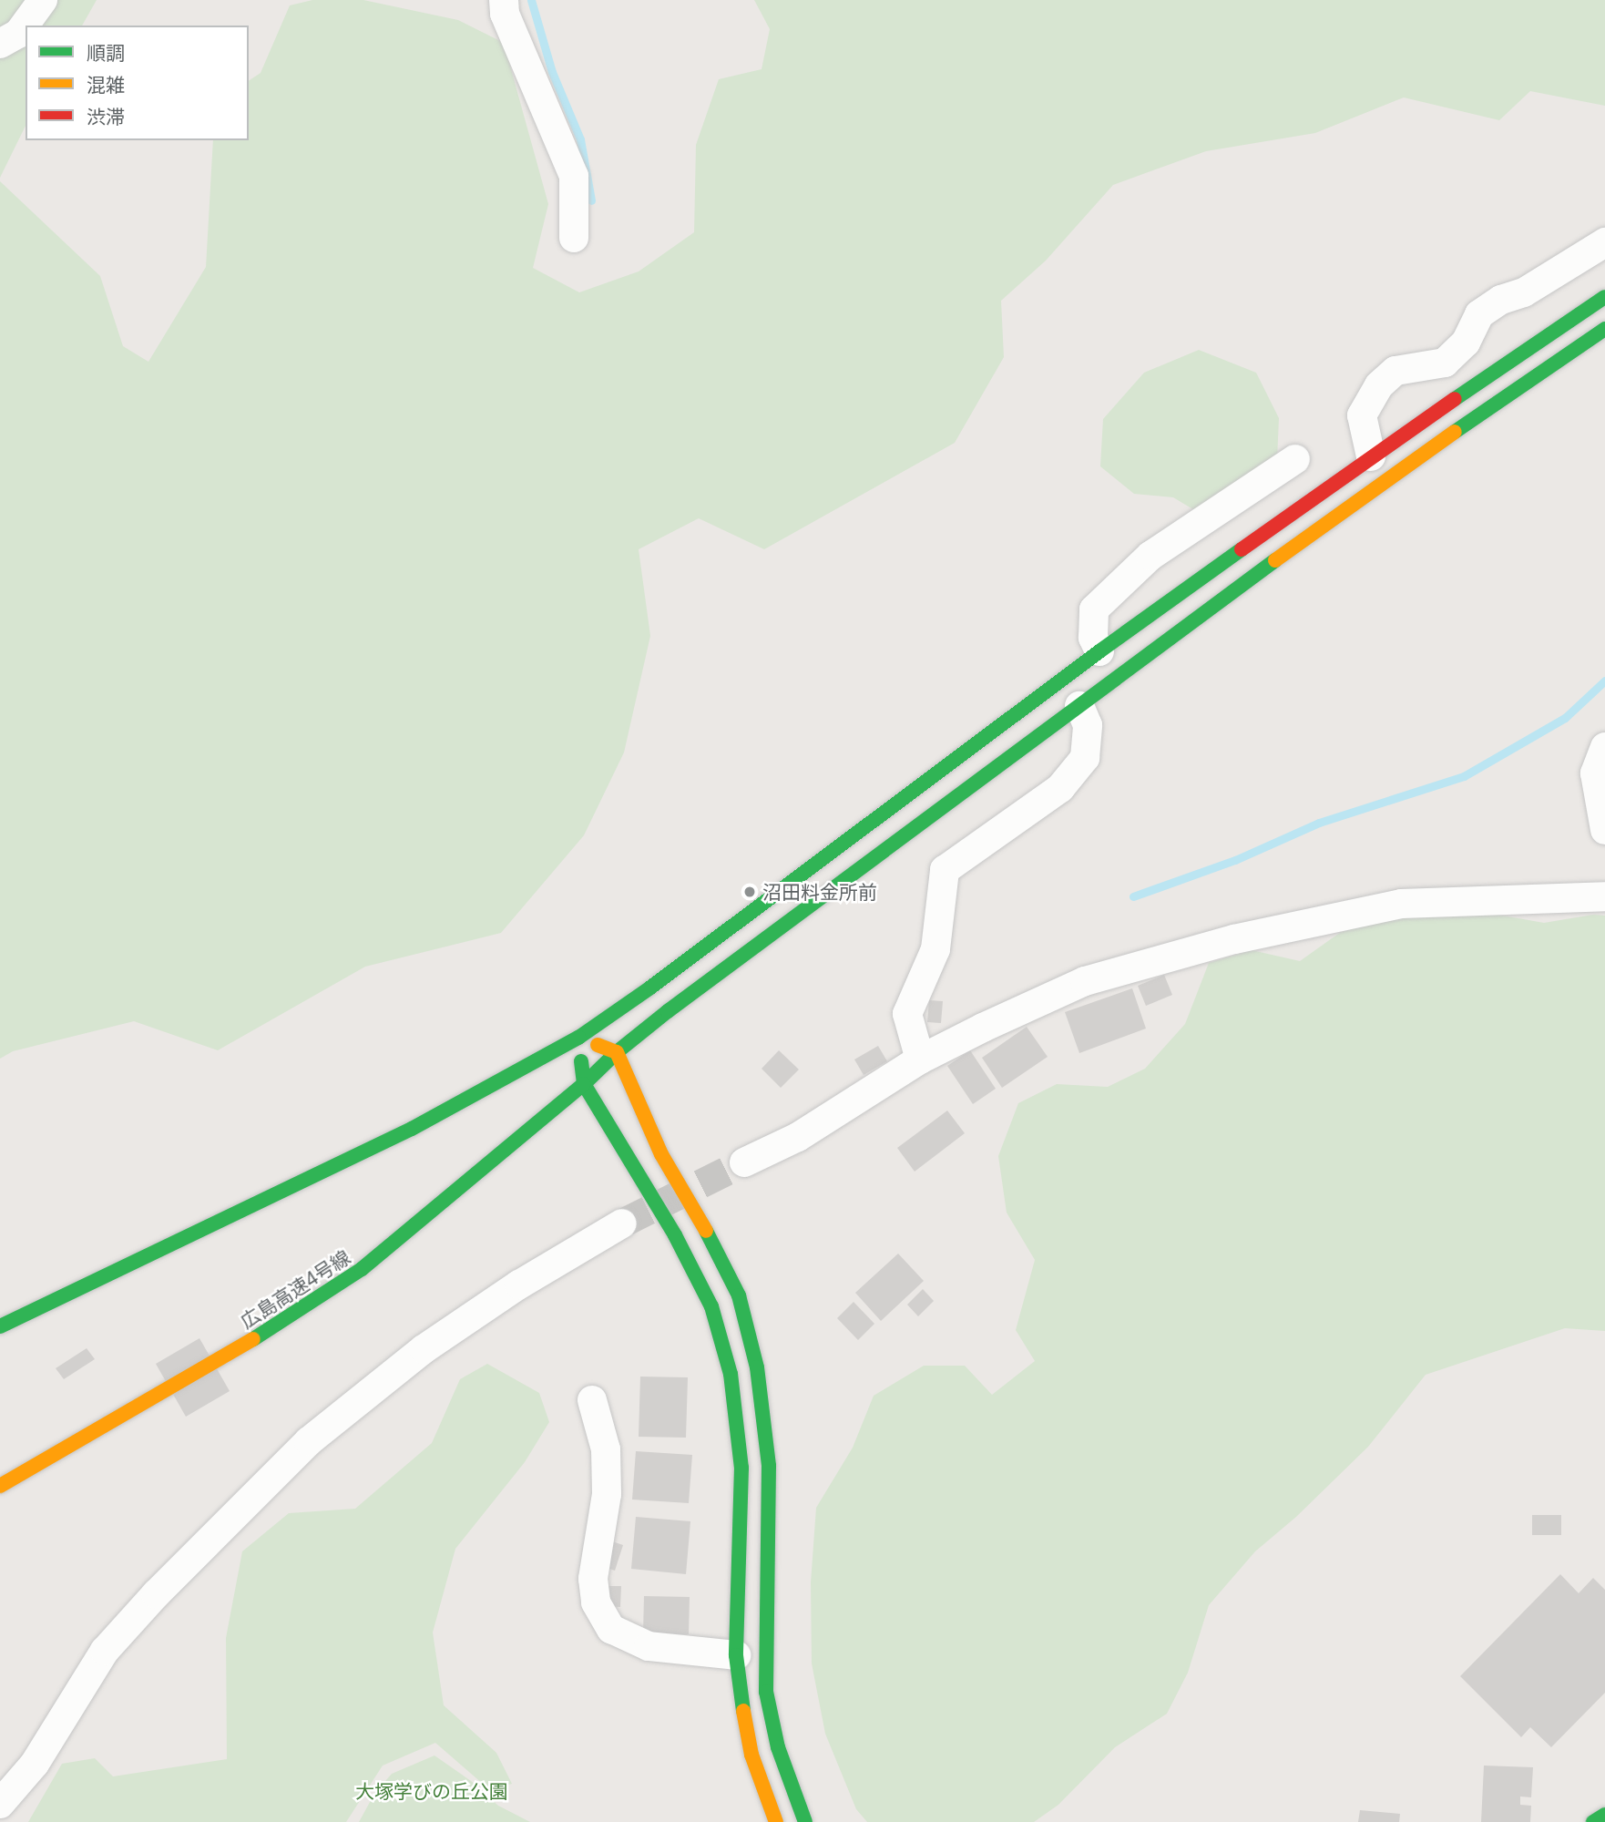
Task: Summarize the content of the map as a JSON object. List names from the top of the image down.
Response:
{
  "streets": {
    "main road": ["広島高速4号線"]
  },
  "parks": ["大塚学びの丘公園"],
  "places": ["沼田料金所前"],
  "legend": ["順調", "混雑", "渋滞"]
}
